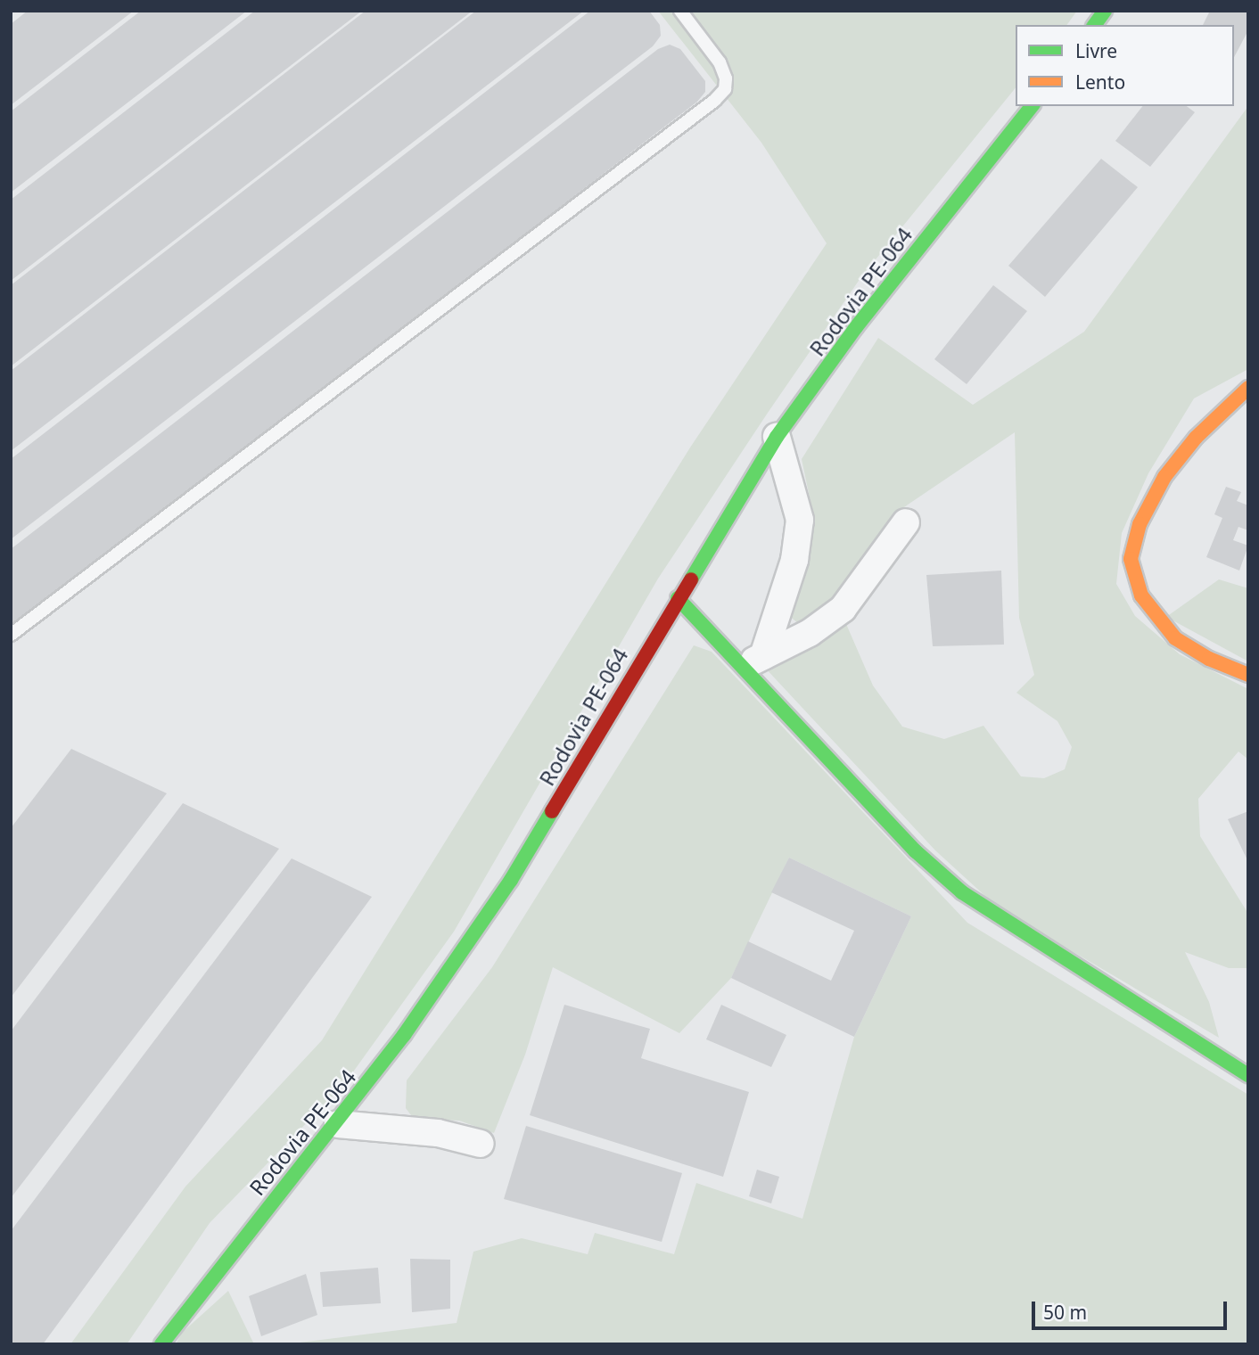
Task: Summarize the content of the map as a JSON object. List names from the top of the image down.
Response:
{
  "streets": {
    "main road": ["Rodovia PE-064"]
  },
  "legend": ["Livre", "Lento"],
  "scale_bar": "50 m"
}
